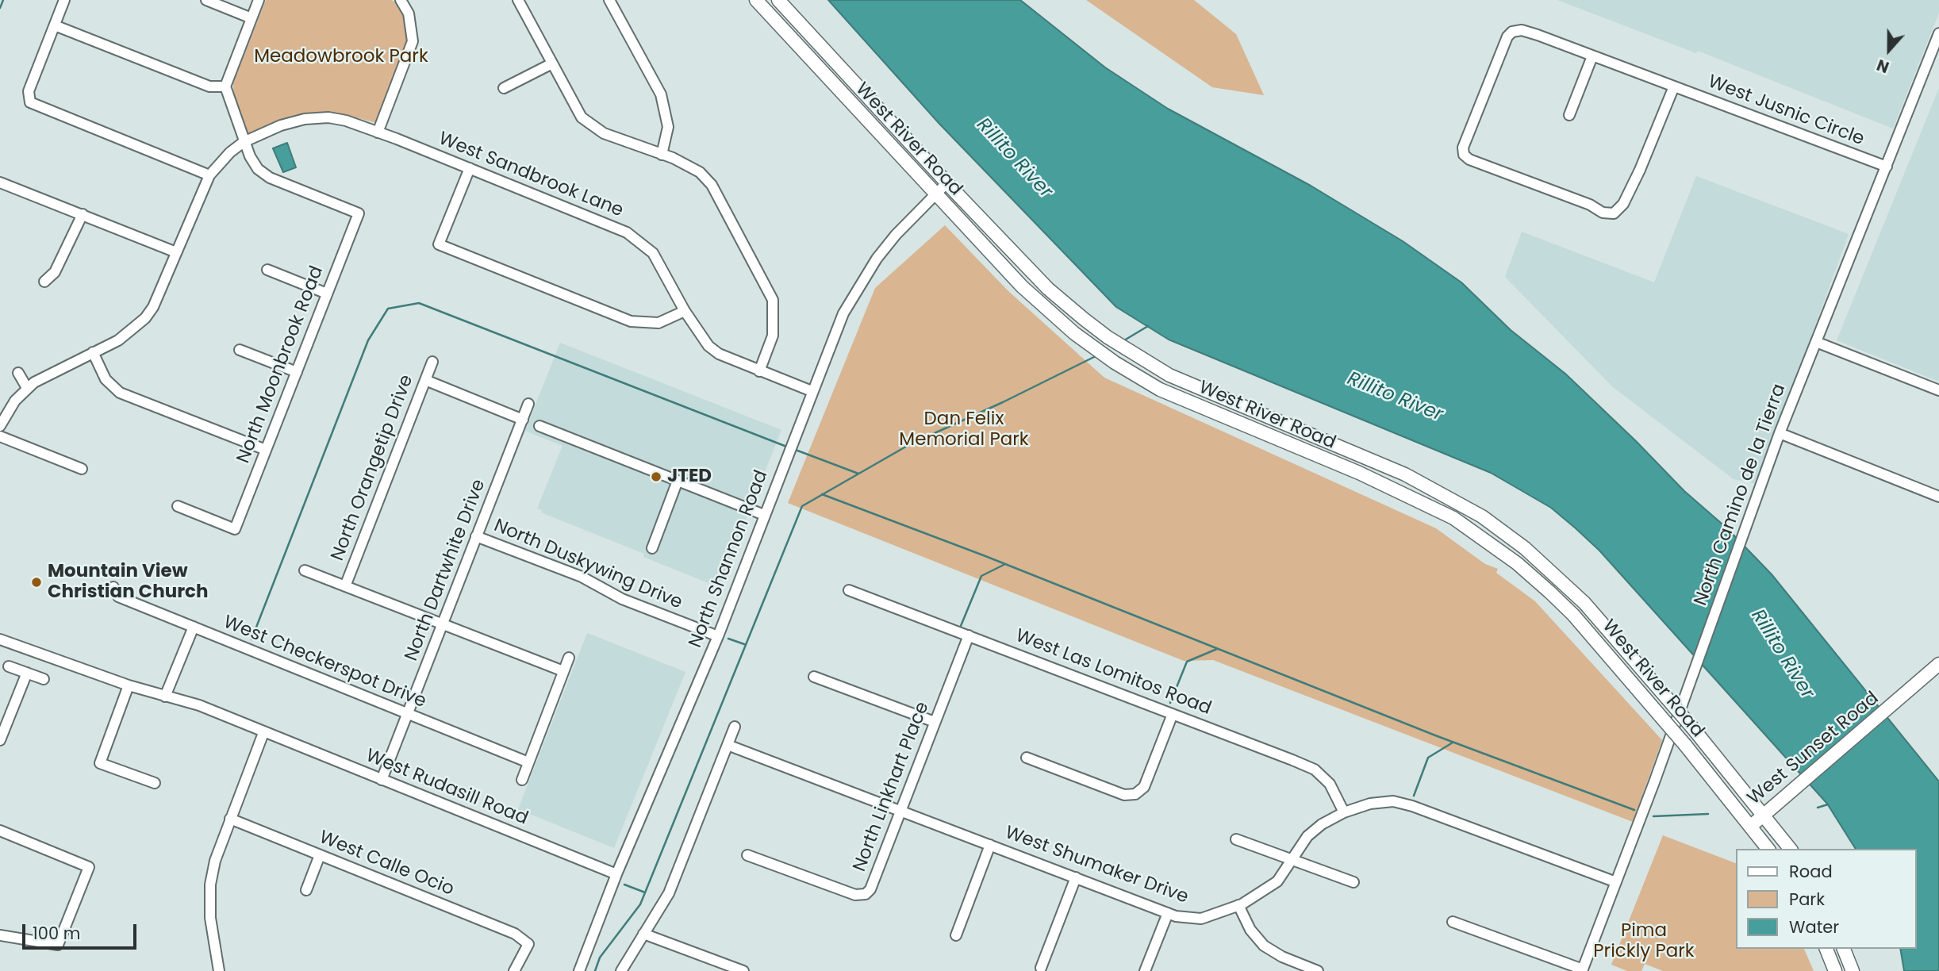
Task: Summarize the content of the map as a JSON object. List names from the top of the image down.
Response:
{
  "streets": {
    "main road": ["West River Road", "West Sunset Road"],
    "street": [
      "West Jusnic Circle",
      "West Sandbrook Lane",
      "North Moonbrook Road",
      "North Orangetip Drive",
      "North Camino de la Tierra",
      "North Shannon Road",
      "North Duskywing Drive",
      "North Dartwhite Drive",
      "West Checkerspot Drive",
      "West Las Lomitos Road",
      "North Linkhart Place",
      "West Rudasill Road",
      "West Calle Ocio",
      "West Shumaker Drive"
    ]
  },
  "crossings": [
    ["West Jusnic Circle", "North Camino de la Tierra"],
    ["West River Road", "North Shannon Road"],
    ["West River Road", "West Sunset Road"],
    ["West Sandbrook Lane", "North Moonbrook Road"],
    ["West Sandbrook Lane", "North Shannon Road"],
    ["North Camino de la Tierra", "West Shumaker Drive"],
    ["North Shannon Road", "North Duskywing Drive"],
    ["North Shannon Road", "West Rudasill Road"],
    ["North Duskywing Drive", "North Dartwhite Drive"],
    ["North Dartwhite Drive", "West Checkerspot Drive"],
    ["North Dartwhite Drive", "West Rudasill Road"],
    ["West Las Lomitos Road", "North Linkhart Place"],
    ["West Las Lomitos Road", "West Shumaker Drive"],
    ["North Linkhart Place", "West Shumaker Drive"]
  ],
  "water": ["Rillito River"],
  "parks": ["Meadowbrook Park", "Dan Felix Memorial Park", "Pima Prickly Park"],
  "places": ["JTED", "Mountain View Christian Church"],
  "legend": ["Road", "Park", "Water"],
  "scale_bar": "100 m",
  "north": "bottom"
}
